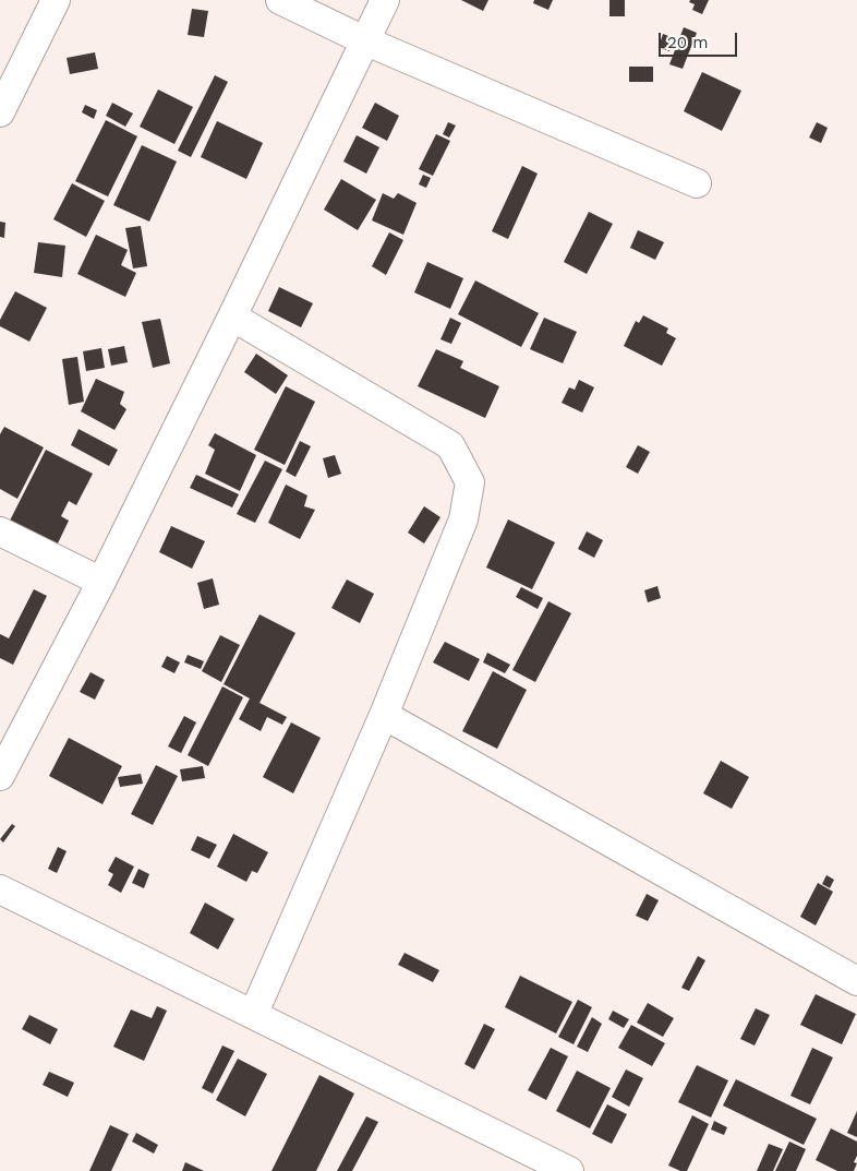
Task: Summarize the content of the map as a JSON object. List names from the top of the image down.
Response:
{
  "scale_bar": "20 m"
}
